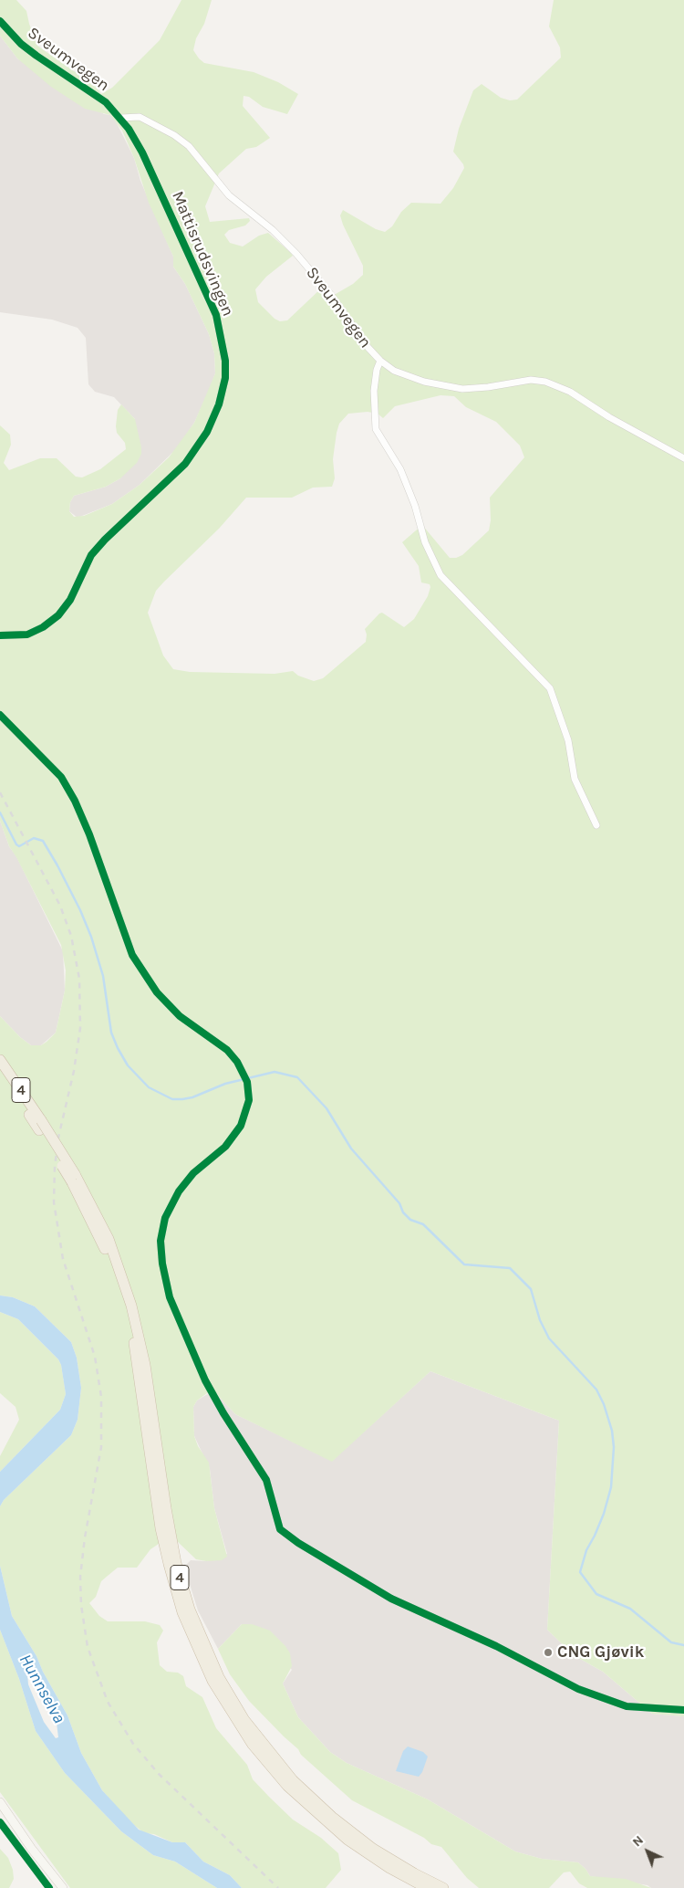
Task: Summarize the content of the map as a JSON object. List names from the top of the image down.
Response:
{
  "streets": {
    "highway": ["4"],
    "street": ["Sveumvegen", "Mattisrudsvingen"]
  },
  "crossings": [
    ["Sveumvegen", "Mattisrudsvingen"]
  ],
  "water": ["Hunnselva"],
  "places": ["CNG Gjøvik"],
  "north": "top left"
}
